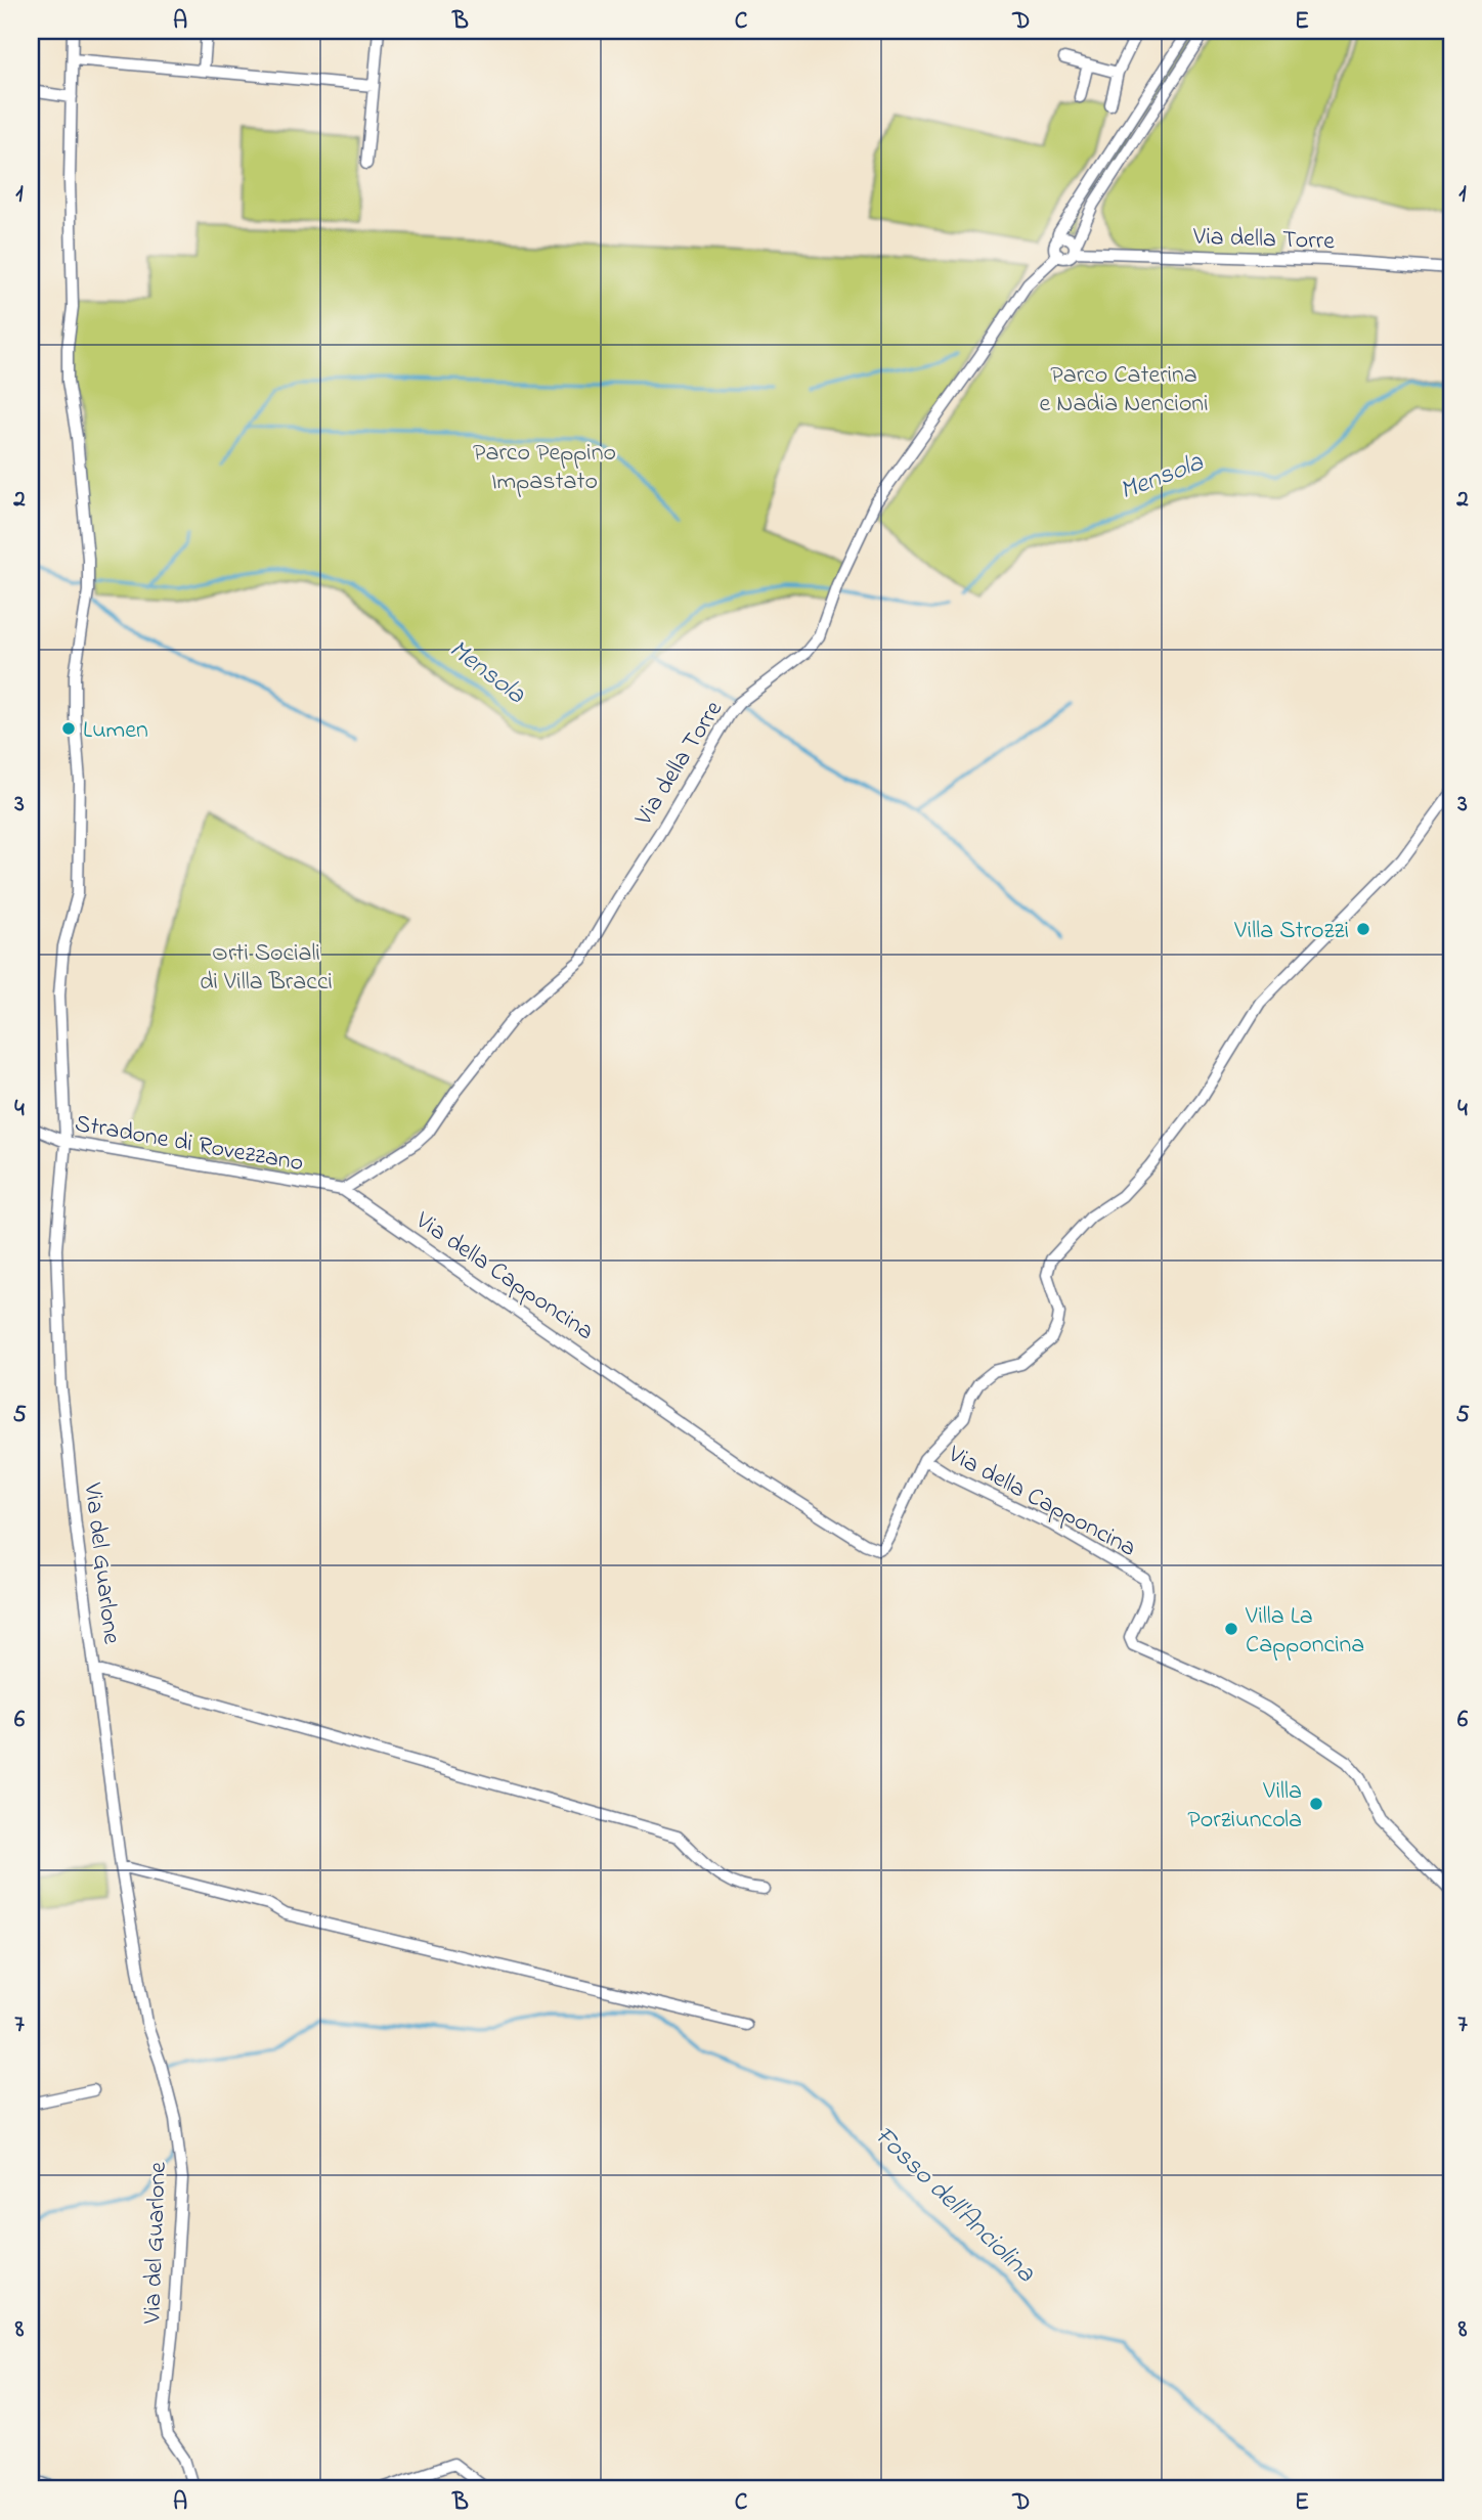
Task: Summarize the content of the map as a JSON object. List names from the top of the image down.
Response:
{
  "streets": {
    "street": [
      "Via della Torre",
      "Stradone di Rovezzano",
      "Via della Capponcina",
      "Via del Guarlone"
    ]
  },
  "crossings": [
    ["Via della Torre", "Stradone di Rovezzano"],
    ["Via della Torre", "Via della Capponcina"],
    ["Stradone di Rovezzano", "Via della Capponcina"],
    ["Stradone di Rovezzano", "Via del Guarlone"]
  ],
  "water": ["Mensola", "Fosso dell'Anciolina"],
  "parks": ["Parco Caterina e Nadia Nencioni", "Parco Peppino Impastato", "Orti Sociali di Villa Bracci"],
  "places": [
    "Lumen",
    "Villa Strozzi",
    "Villa La Capponcina",
    "Villa Porziuncola"
  ],
  "grid": {
    "columns": [
      "A",
      "B",
      "C",
      "D",
      "E"
    ],
    "rows": [
      "1",
      "2",
      "3",
      "4",
      "5",
      "6",
      "7",
      "8"
    ]
  }
}
